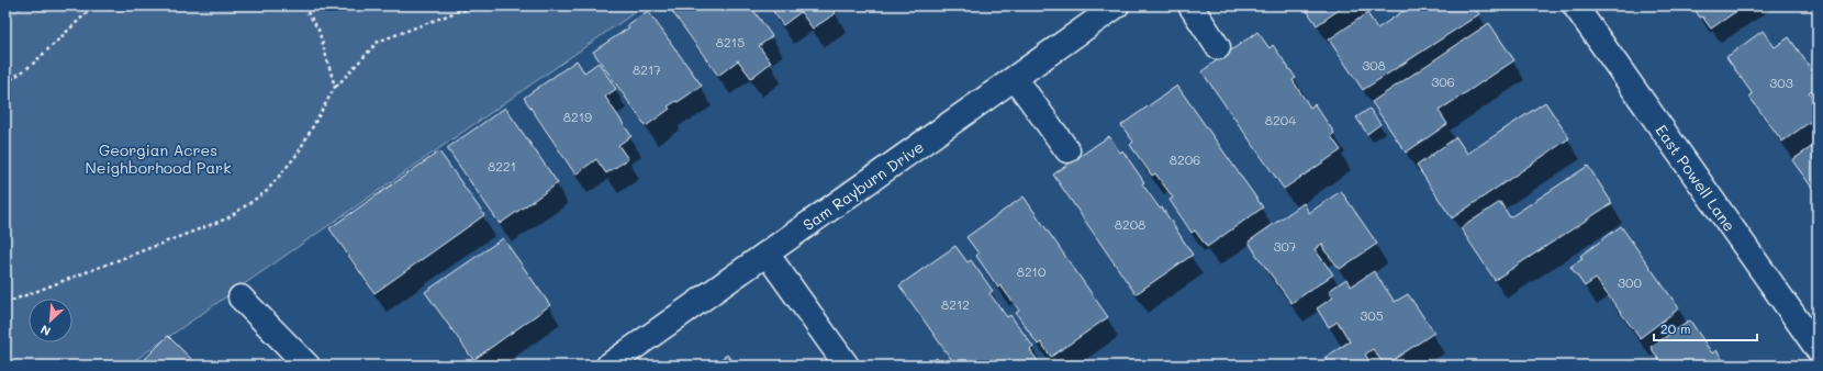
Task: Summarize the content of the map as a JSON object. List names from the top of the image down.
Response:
{
  "streets": {
    "street": ["East Powell Lane", "Sam Rayburn Drive"]
  },
  "parks": ["Georgian Acres Neighborhood Park"],
  "house_numbers": [
    "8215",
    "308",
    "8217",
    "306",
    "303",
    "8219",
    "8204",
    "8206",
    "8221",
    "8208",
    "307",
    "8210",
    "300",
    "8212",
    "305"
  ],
  "scale_bar": "20 m",
  "north": "bottom left"
}
